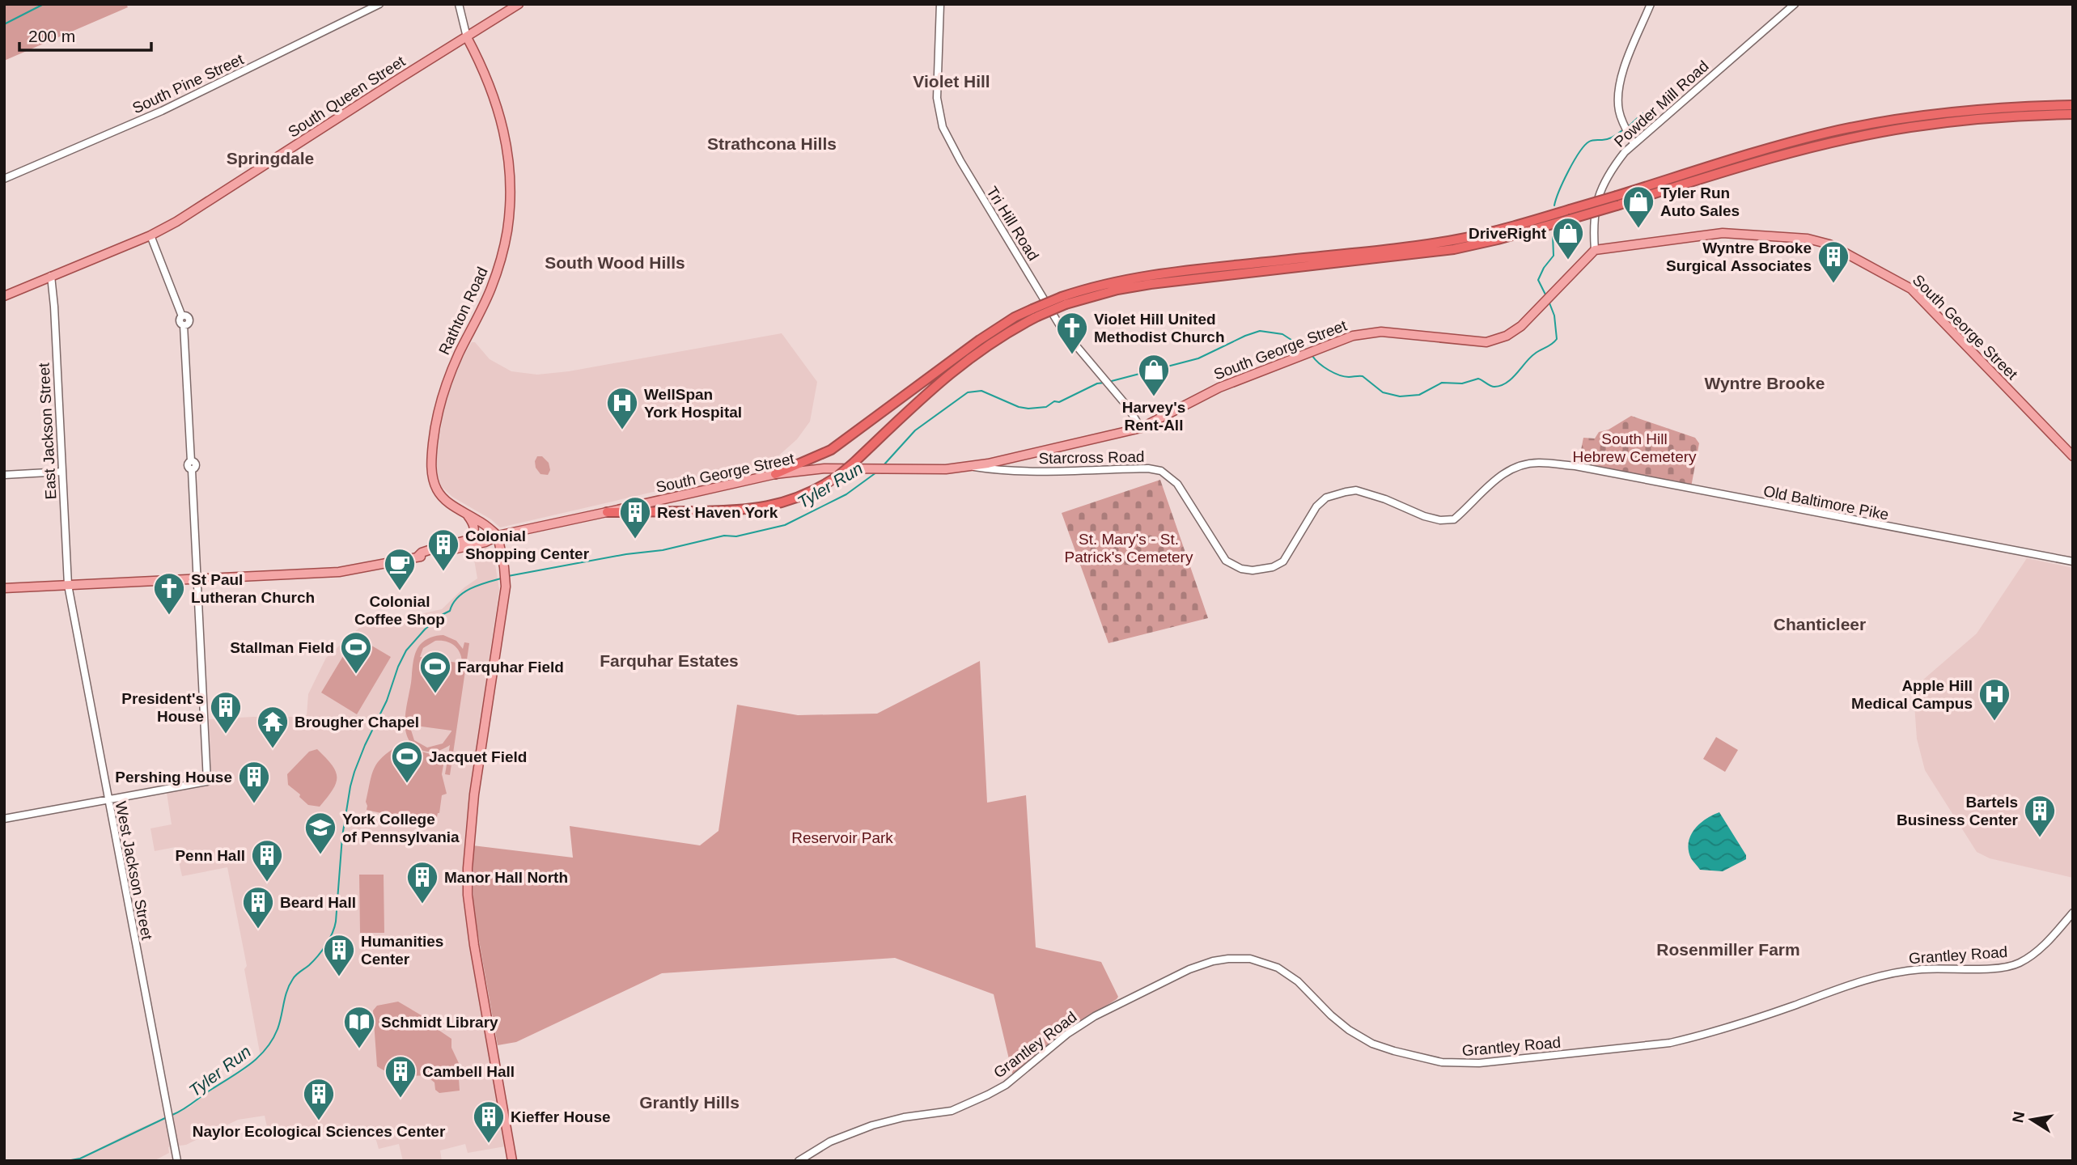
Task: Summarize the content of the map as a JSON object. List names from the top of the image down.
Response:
{
  "streets": {
    "main road": ["South Queen Street", "Rathton Road", "South George Street"],
    "street": [
      "South Pine Street",
      "Powder Mill Road",
      "Tri Hill Road",
      "East Jackson Street",
      "Starcross Road",
      "Old Baltimore Pike",
      "West Jackson Street",
      "Grantley Road"
    ]
  },
  "crossings": [
    ["South Queen Street", "Rathton Road"],
    ["South Queen Street", "East Jackson Street"],
    ["Powder Mill Road", "South George Street"],
    ["Tri Hill Road", "South George Street"],
    ["Rathton Road", "South George Street"],
    ["South George Street", "East Jackson Street"],
    ["South George Street", "Starcross Road"],
    ["South George Street", "West Jackson Street"],
    ["East Jackson Street", "West Jackson Street"],
    ["Starcross Road", "Old Baltimore Pike"]
  ],
  "districts": [
    "Violet Hill",
    "Strathcona Hills",
    "Springdale",
    "South Wood Hills",
    "Wyntre Brooke",
    "Chanticleer",
    "Farquhar Estates",
    "Rosenmiller Farm",
    "Grantly Hills"
  ],
  "water": ["Tyler Run"],
  "parks": ["South Hill Hebrew Cemetery", "St. Mary's - St. Patrick's Cemetery", "Reservoir Park"],
  "places": {
    "shop": ["Tyler Run Auto Sales", "DriveRight", "Harvey's Rent-All"],
    "building": [
      "Wyntre Brooke Surgical Associates",
      "Rest Haven York",
      "Colonial Shopping Center",
      "President's House",
      "Pershing House",
      "Bartels Business Center",
      "Penn Hall",
      "Manor Hall North",
      "Beard Hall",
      "Humanities Center",
      "Cambell Hall",
      "Naylor Ecological Sciences Center",
      "Kieffer House"
    ],
    "church": ["Violet Hill United Methodist Church", "St Paul Lutheran Church"],
    "hospital": ["WellSpan York Hospital", "Apple Hill Medical Campus"],
    "cafe": ["Colonial Coffee Shop"],
    "sports": ["Stallman Field", "Farquhar Field", "Jacquet Field"],
    "temple": ["Brougher Chapel"],
    "school or university": ["York College of Pennsylvania"],
    "library": ["Schmidt Library"]
  },
  "scale_bar": "200 m",
  "north": "left"
}
